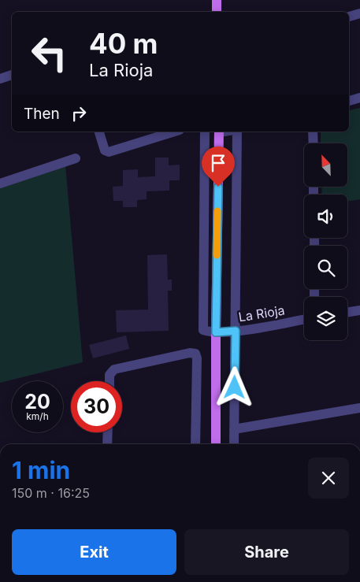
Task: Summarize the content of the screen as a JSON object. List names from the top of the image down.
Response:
{
  "streets": {
    "street": ["La Rioja"]
  },
  "north": "top left",
  "page": {
    "turn": ["40 m", "La Rioja"],
    "then": "Then",
    "speed": "20 km/h",
    "limit": "30",
    "heading": ["1 min", "150 m · 16:25"],
    "buttons": ["Exit", "Share"]
  }
}
